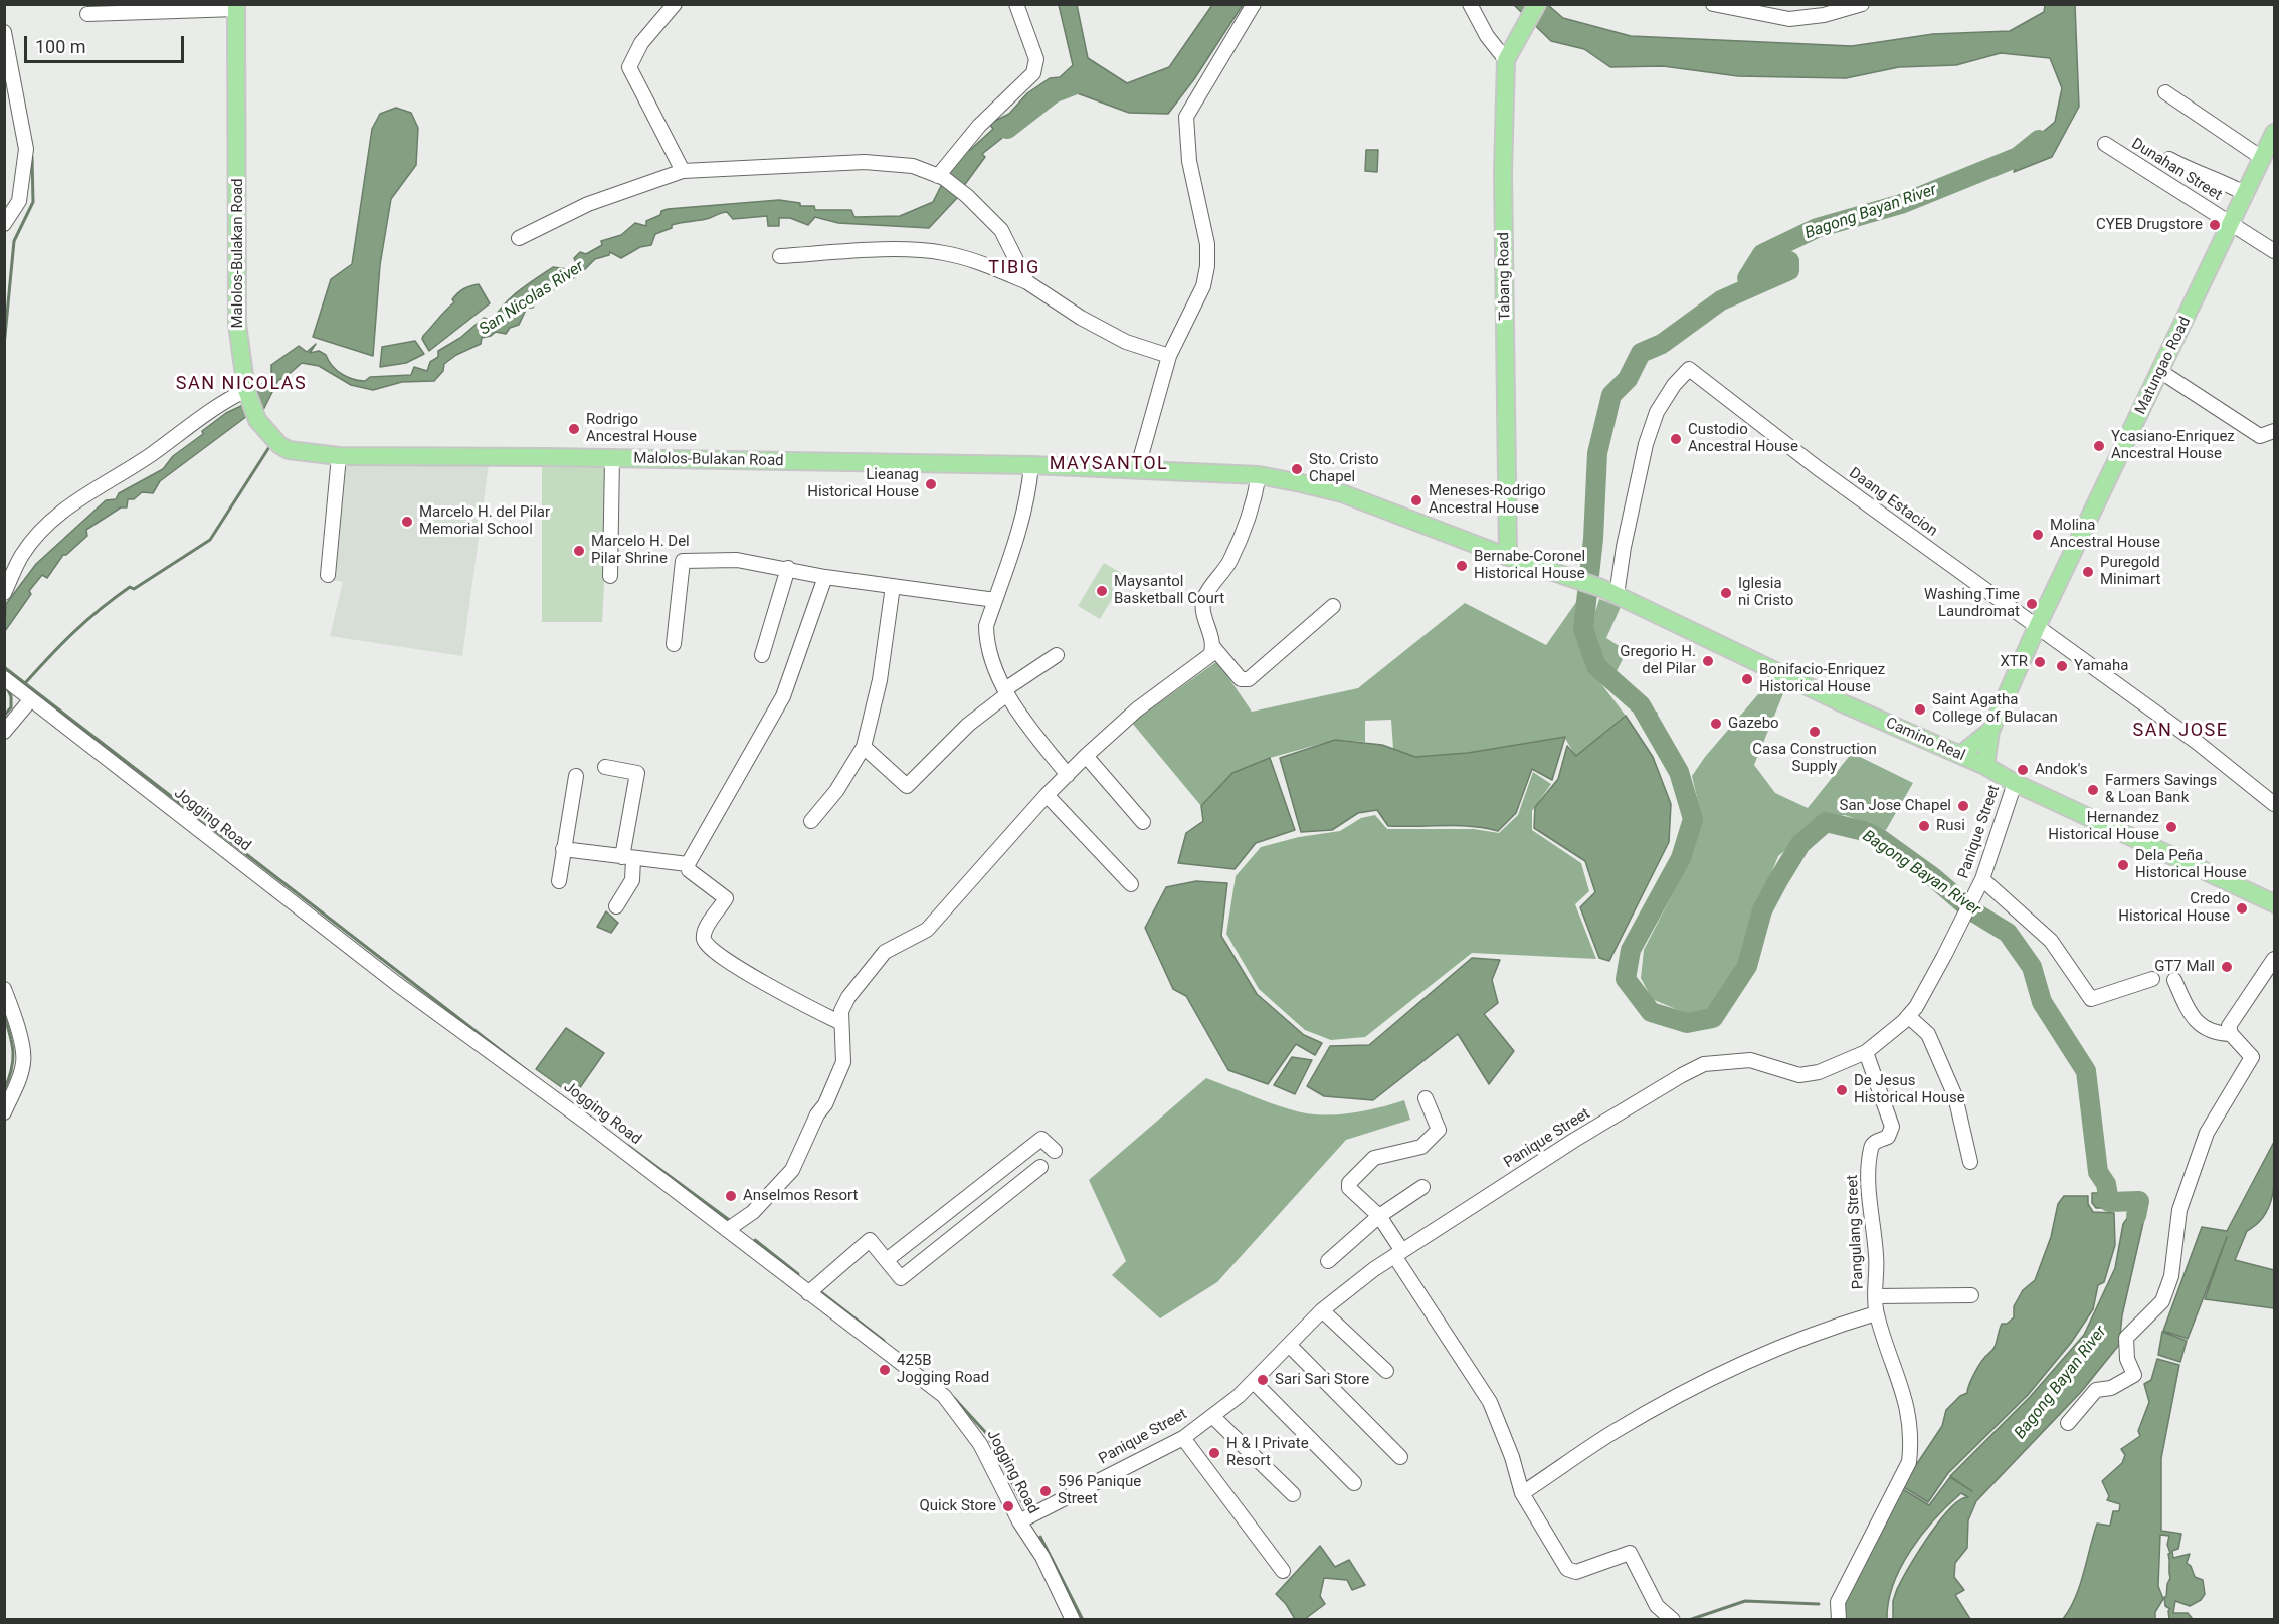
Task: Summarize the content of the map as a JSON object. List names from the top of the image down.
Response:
{
  "streets": {
    "main road": [
      "Malolos-Bulakan Road",
      "Tabang Road",
      "Matungao Road",
      "Camino Real"
    ],
    "street": [
      "Dunahan Street",
      "Daang Estacion",
      "Jogging Road",
      "Panique Street",
      "Pangulang Street"
    ]
  },
  "crossings": [
    ["Dunahan Street", "Matungao Road"],
    ["Malolos-Bulakan Road", "Tabang Road"],
    ["Malolos-Bulakan Road", "Camino Real"],
    ["Matungao Road", "Daang Estacion"],
    ["Matungao Road", "Camino Real"],
    ["Daang Estacion", "Camino Real"],
    ["Camino Real", "Panique Street"],
    ["Jogging Road", "Panique Street"],
    ["Panique Street", "Pangulang Street"]
  ],
  "districts": [
    "TIBIG",
    "SAN NICOLAS",
    "MAYSANTOL",
    "SAN JOSE"
  ],
  "water": ["Bagong Bayan River", "San Nicolas River"],
  "places": [
    "CYEB Drugstore",
    "Rodrigo Ancestral House",
    "Custodio Ancestral House",
    "Ycasiano-Enriquez Ancestral House",
    "Sto. Cristo Chapel",
    "Lieanag Historical House",
    "Meneses-Rodrigo Ancestral House",
    "Marcelo H. del Pilar Memorial School",
    "Molina Ancestral House",
    "Marcelo H. Del Pilar Shrine",
    "Bernabe-Coronel Historical House",
    "Puregold Minimart",
    "Maysantol Basketball Court",
    "Iglesia ni Cristo",
    "Washing Time Laundromat",
    "Gregorio H. del Pilar",
    "XTR",
    "Yamaha",
    "Bonifacio-Enriquez Historical House",
    "Saint Agatha College of Bulacan",
    "Gazebo",
    "Casa Construction Supply",
    "Andok's",
    "Farmers Savings & Loan Bank",
    "San Jose Chapel",
    "Rusi",
    "Hernandez Historical House",
    "Dela Peña Historical House",
    "Credo Historical House",
    "GT7 Mall",
    "De Jesus Historical House",
    "Anselmos Resort",
    "425B Jogging Road",
    "Sari Sari Store",
    "H & I Private Resort",
    "596 Panique Street",
    "Quick Store"
  ],
  "scale_bar": "100 m"
}
